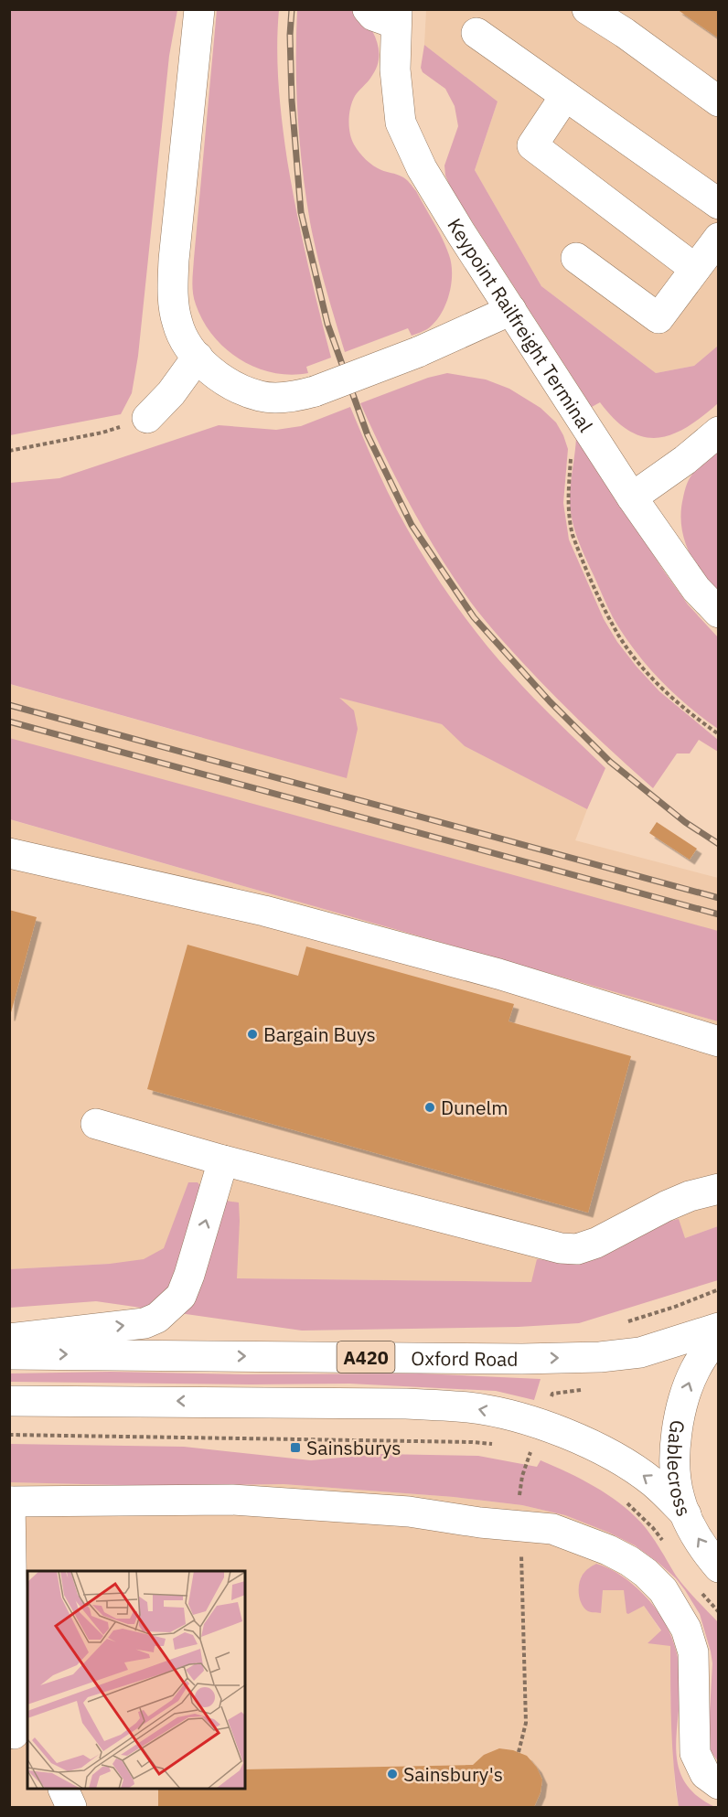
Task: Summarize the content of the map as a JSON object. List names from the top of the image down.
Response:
{
  "streets": {
    "main road": [
      "Keypoint Railfreight Terminal",
      "A420",
      "Oxford Road",
      "Gablecross"
    ]
  },
  "one_way": ["Gablecross"],
  "places": {
    "other": ["Bargain Buys", "Dunelm", "Sainsbury's"],
    "transit": ["Sainsburys"]
  }
}
